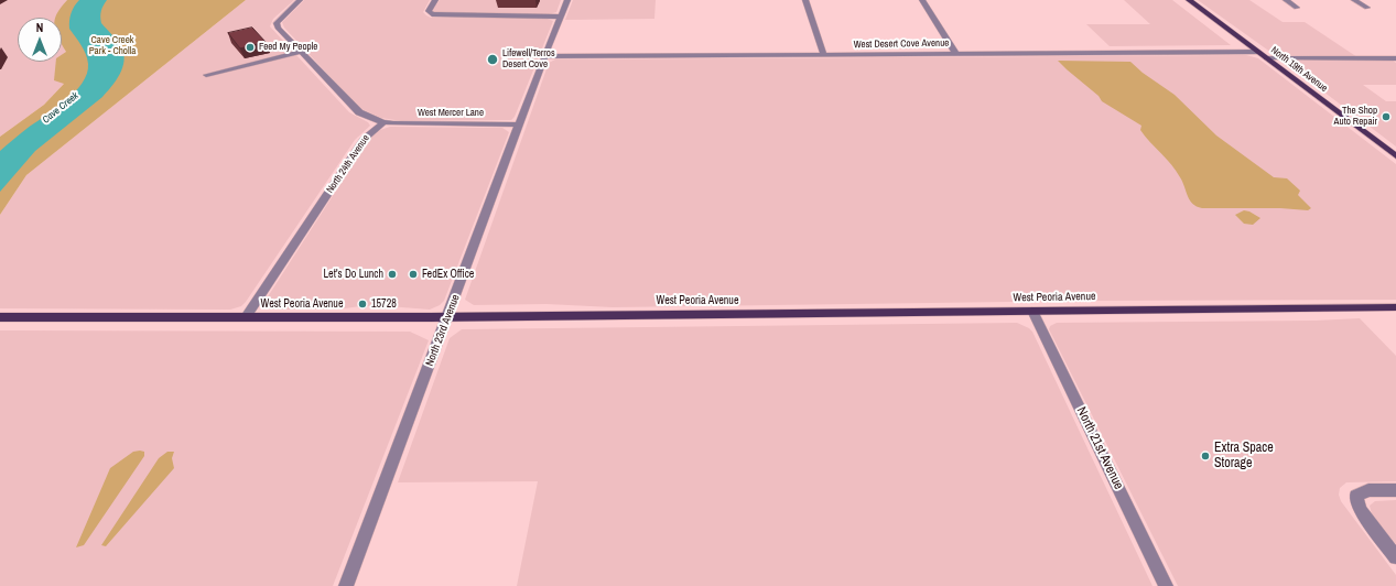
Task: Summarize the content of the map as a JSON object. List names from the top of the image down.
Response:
{
  "streets": {
    "main road": ["North 19th Avenue", "West Peoria Avenue"],
    "street": [
      "West Desert Cove Avenue",
      "West Mercer Lane",
      "North 24th Avenue",
      "North 23rd Avenue",
      "North 21st Avenue"
    ]
  },
  "crossings": [
    ["West Desert Cove Avenue", "North 19th Avenue"],
    ["West Desert Cove Avenue", "North 23rd Avenue"],
    ["West Mercer Lane", "North 24th Avenue"],
    ["West Mercer Lane", "North 23rd Avenue"],
    ["North 24th Avenue", "West Peoria Avenue"],
    ["West Peoria Avenue", "North 23rd Avenue"],
    ["West Peoria Avenue", "North 21st Avenue"]
  ],
  "water": ["Cave Creek"],
  "parks": ["Cave Creek Park - Cholla"],
  "places": [
    "Feed My People",
    "Lifewell/Terros Desert Cove",
    "The Shop Auto Repair",
    "Let's Do Lunch",
    "FedEx Office",
    "15728",
    "Extra Space Storage"
  ],
  "north": "top"
}
